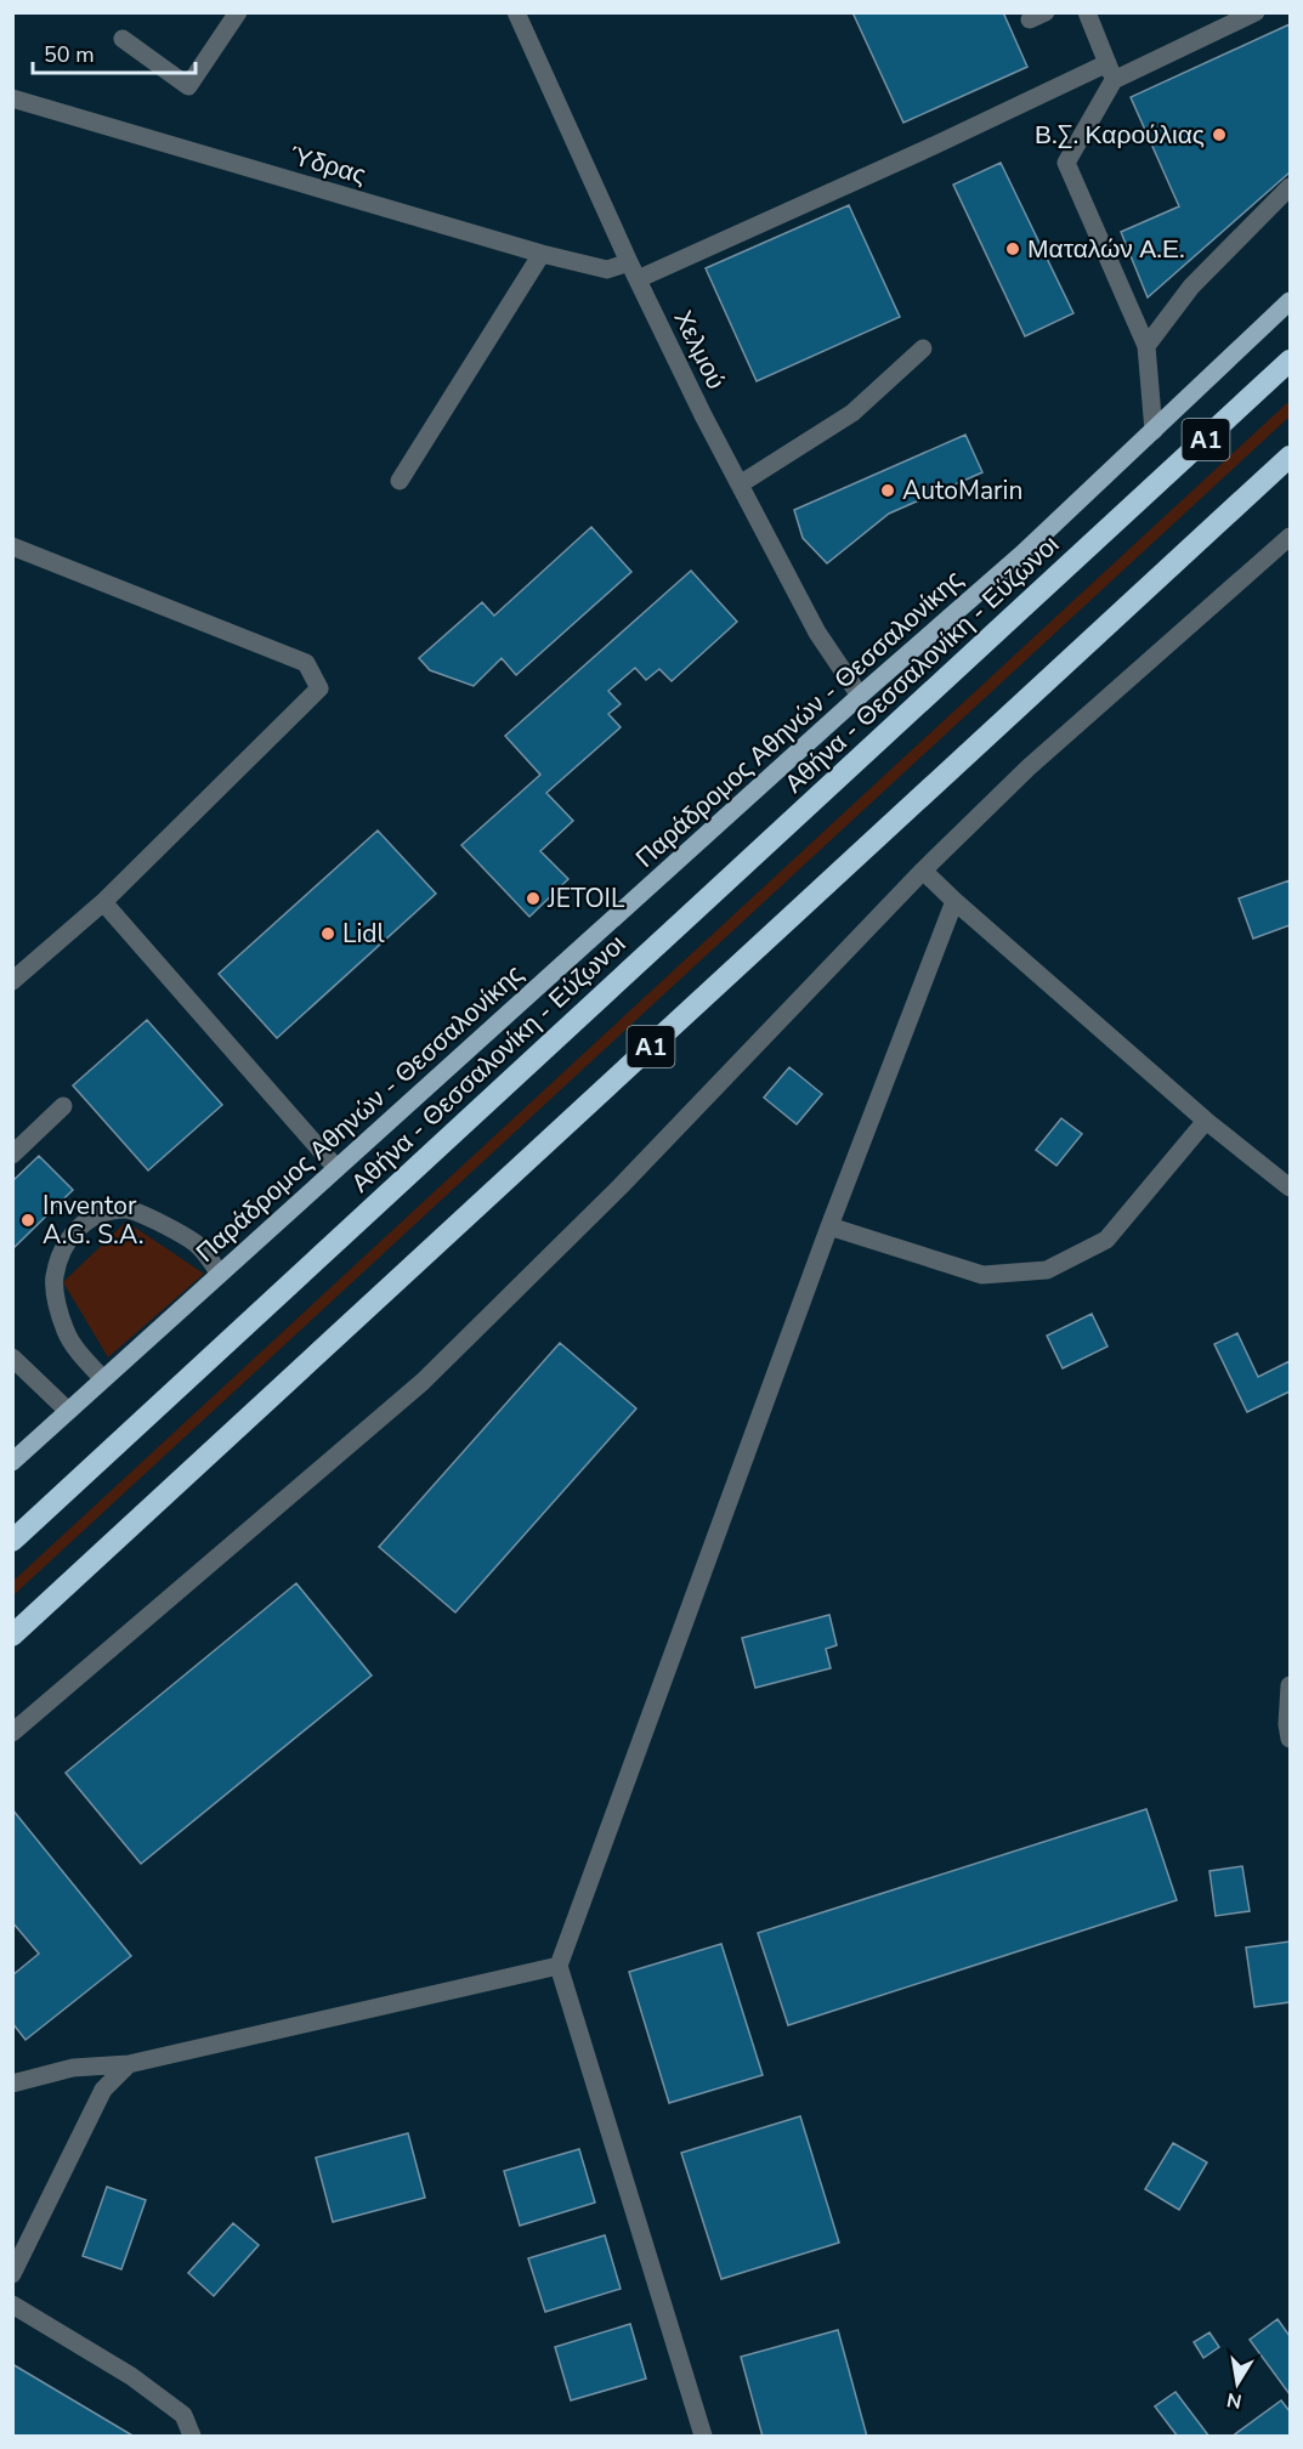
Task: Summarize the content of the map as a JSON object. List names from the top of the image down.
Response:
{
  "streets": {
    "highway": ["Α1", "Αθήνα - Θεσσαλονίκη - Εύζωνοι"],
    "main road": ["Παράδρομος Αθηνών - Θεσσαλονίκης"],
    "street": ["Ύδρας", "Χελμού"]
  },
  "crossings": [
    ["Ύδρας", "Χελμού"],
    ["Χελμού", "Παράδρομος Αθηνών - Θεσσαλονίκης"]
  ],
  "places": [
    "Β.Σ. Καρούλιας",
    "Ματαλών Α.Ε.",
    "AutoMarin",
    "JETOIL",
    "Lidl",
    "Inventor A.G. S.A."
  ],
  "scale_bar": "50 m",
  "north": "bottom"
}
